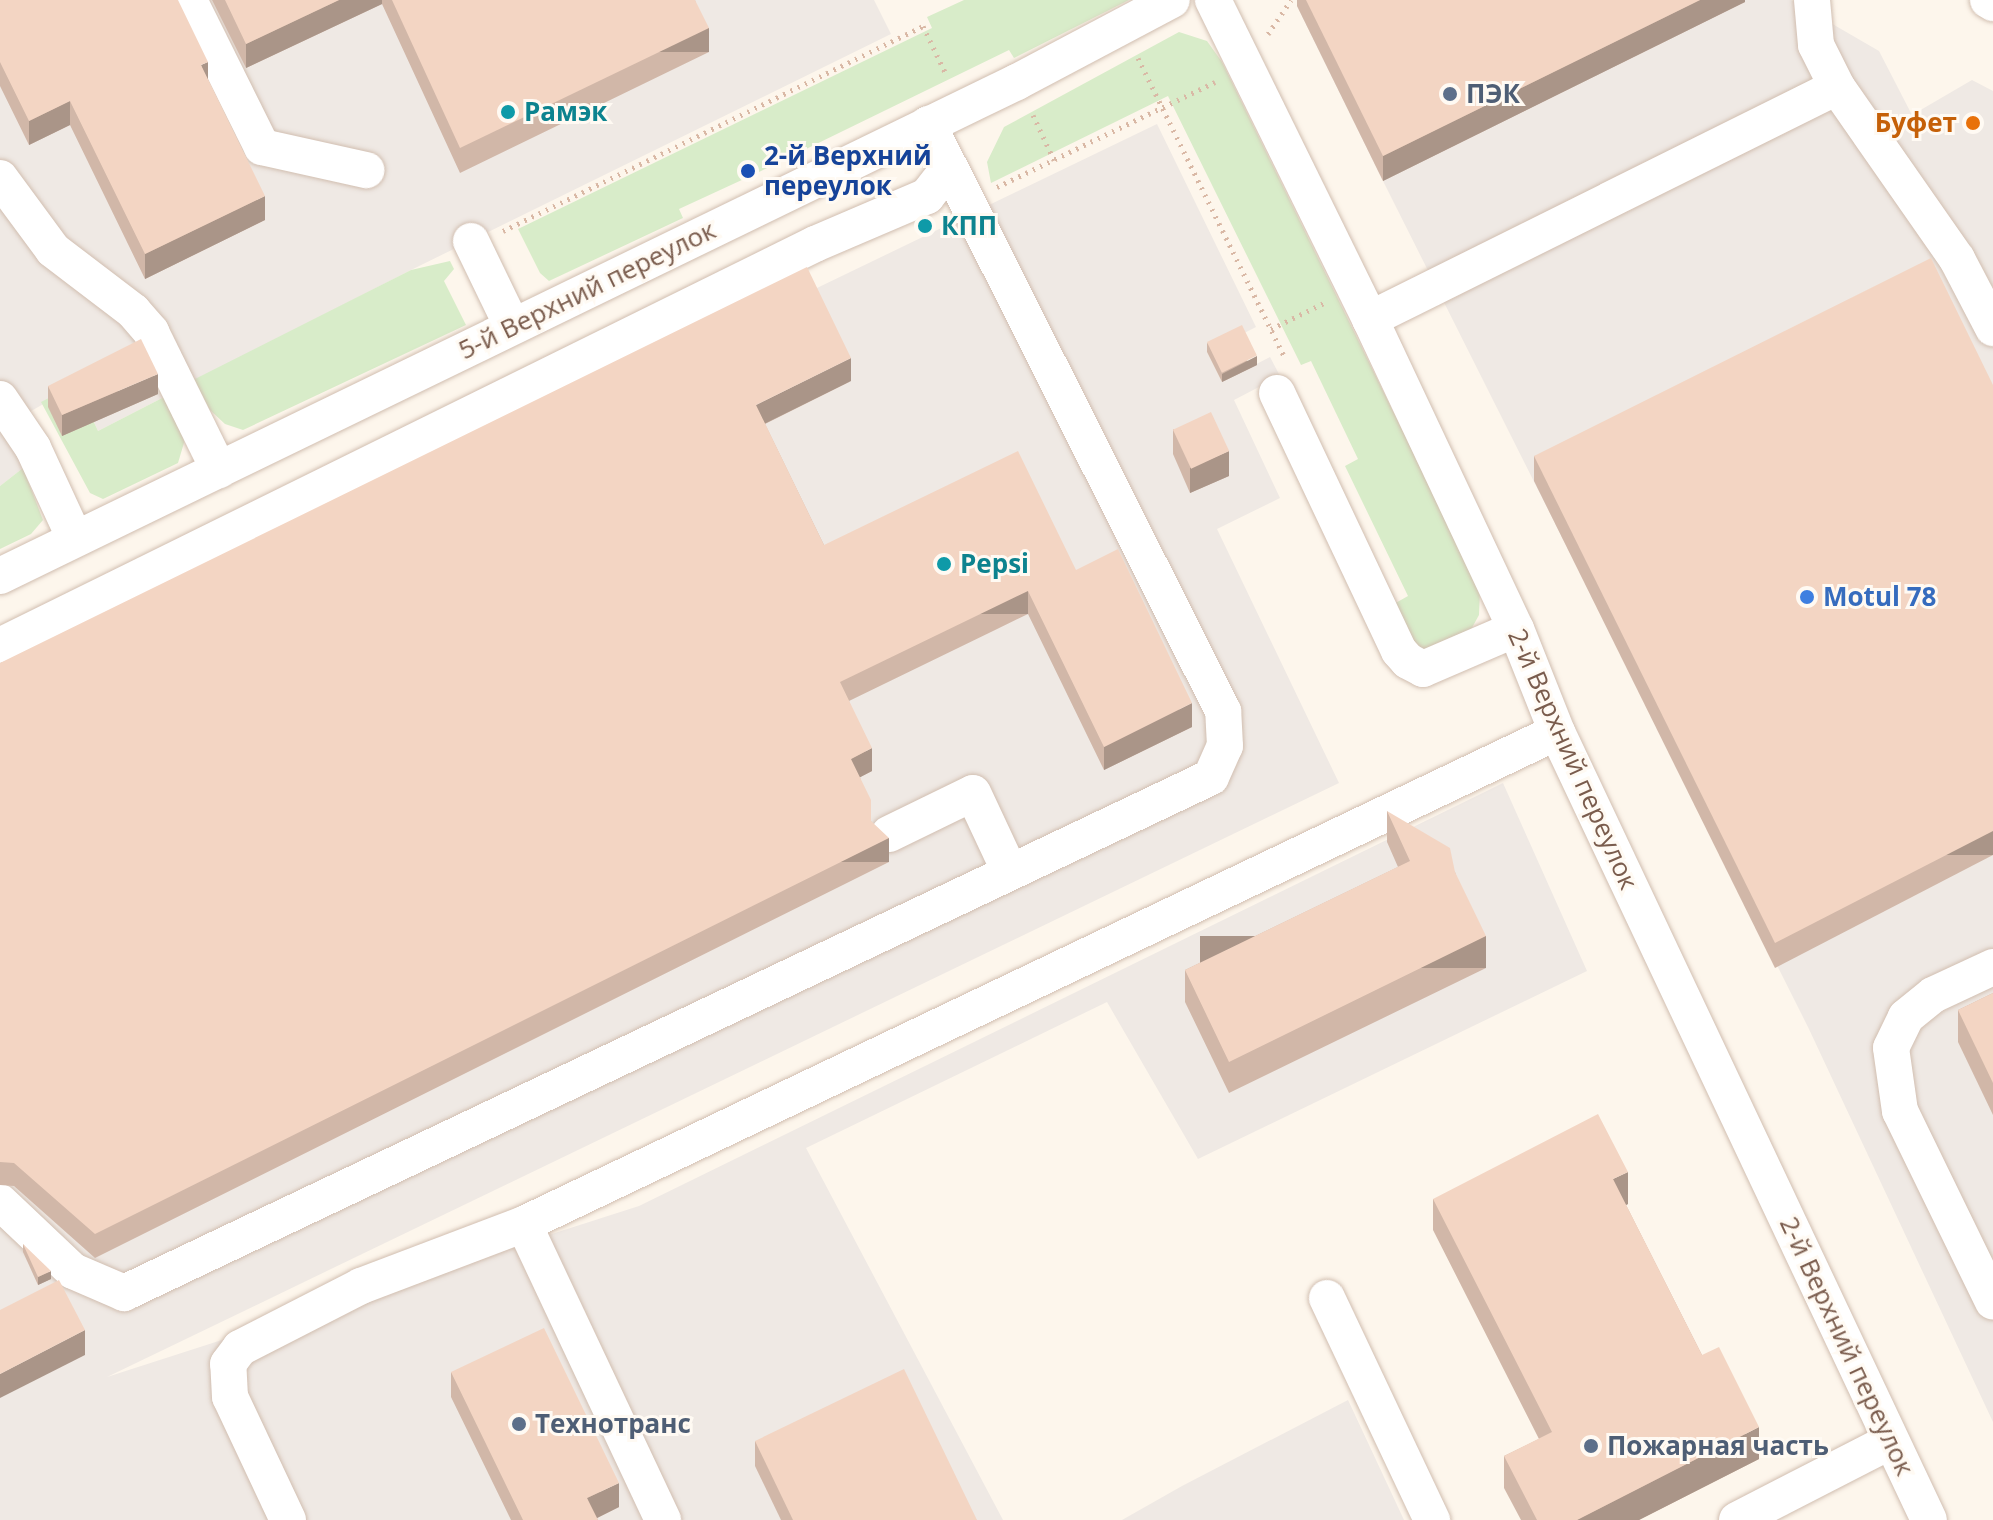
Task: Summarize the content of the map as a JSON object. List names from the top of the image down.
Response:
{
  "streets": {
    "street": ["5-й Верхний переулок", "2-й Верхний переулок"]
  },
  "places": [
    "ПЭК",
    "Рамэк",
    "Буфет",
    "2-й Верхний переулок",
    "КПП",
    "Pepsi",
    "Motul 78",
    "Технотранс",
    "Пожарная часть"
  ]
}
